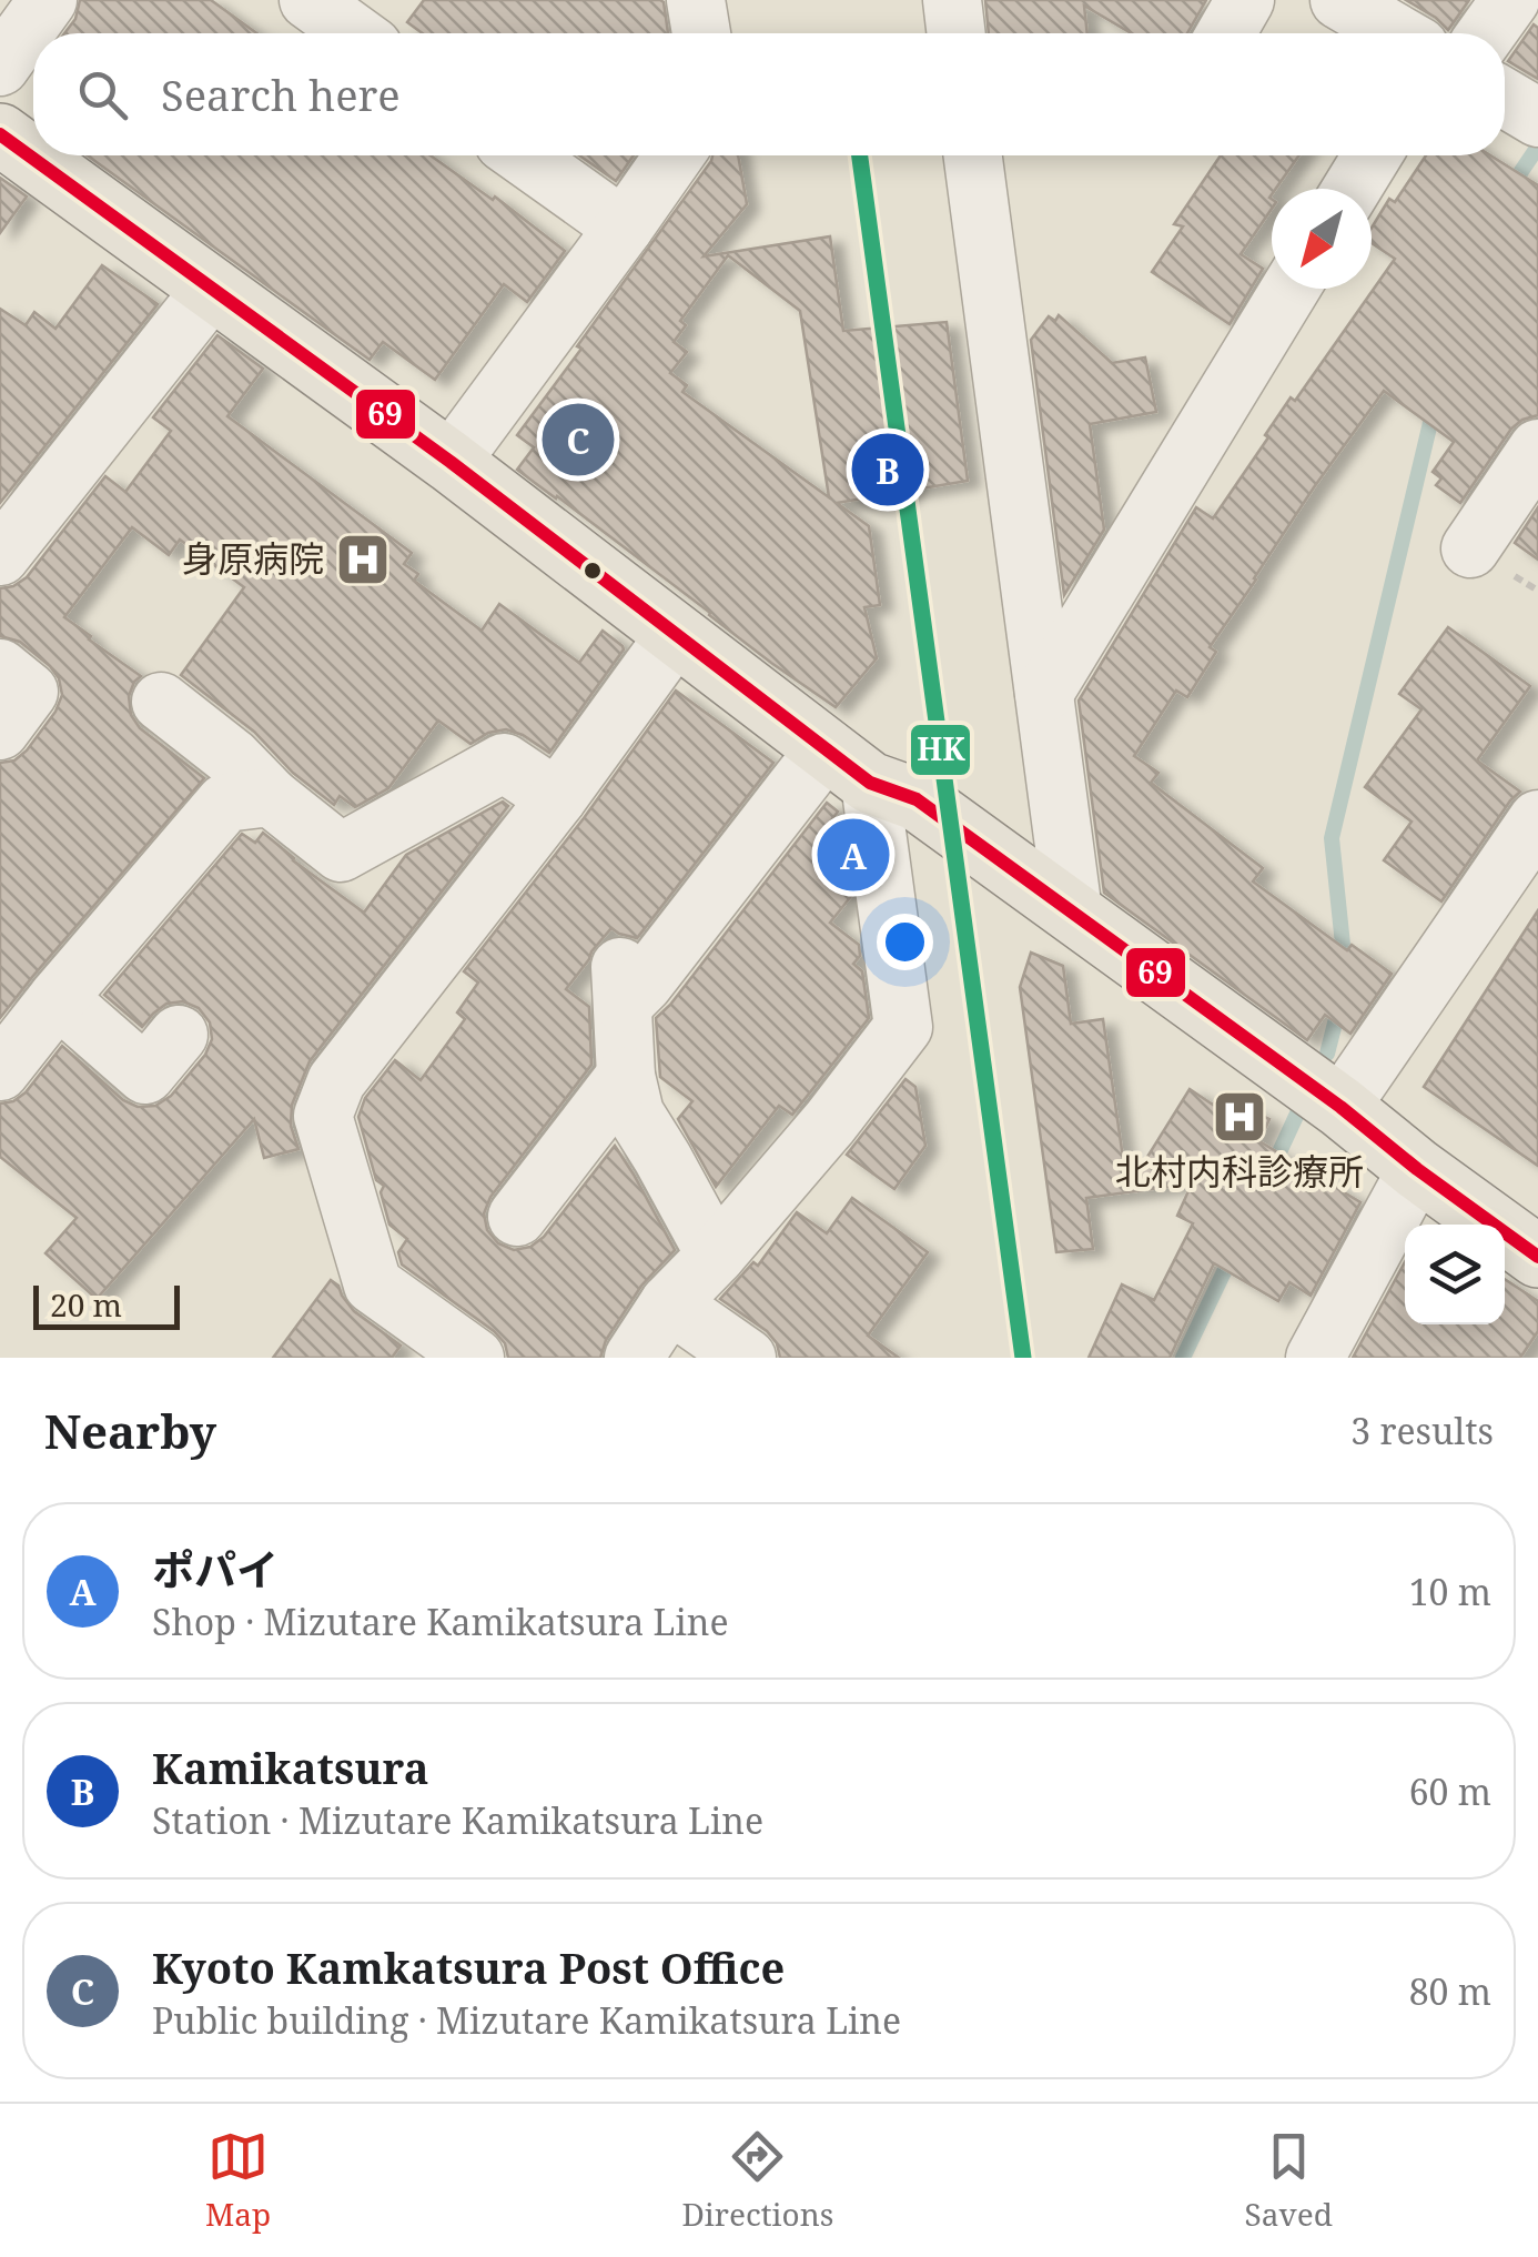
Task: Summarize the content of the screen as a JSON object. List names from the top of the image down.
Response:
{
  "places": {
    "hospital": ["身原病院", "北村内科診療所"]
  },
  "lines": ["transit line 69", "transit line HK"],
  "scale_bar": "20 m",
  "north": "bottom left",
  "page": {
    "search": "Search here",
    "pins": ["C", "B", "A"],
    "scale": "20 m",
    "heading": ["Nearby", "3 results"],
    "list": [
      {
        "mark": "A",
        "name": "ポパイ",
        "note": "Shop · Mizutare Kamikatsura Line",
        "value": "10 m"
      },
      {
        "mark": "B",
        "name": "Kamikatsura",
        "note": "Station · Mizutare Kamikatsura Line",
        "value": "60 m"
      },
      {
        "mark": "C",
        "name": "Kyoto Kamkatsura Post Office",
        "note": "Public building · Mizutare Kamikatsura Line",
        "value": "80 m"
      }
    ],
    "nav": ["Map", "Directions", "Saved"]
  }
}
